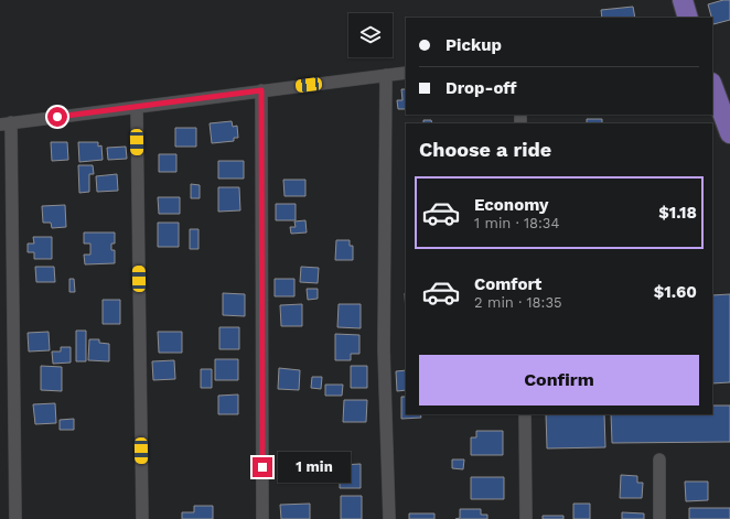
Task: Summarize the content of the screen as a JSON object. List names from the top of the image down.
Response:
{
  "page": {
    "banner": ["Pickup", "Drop-off"],
    "heading": "Choose a ride",
    "list": [
      {
        "name": "Economy",
        "note": "1 min · 18:34",
        "value": "$1.18"
      },
      {
        "name": "Comfort",
        "note": "2 min · 18:35",
        "value": "$1.60"
      }
    ],
    "buttons": "Confirm",
    "bubble": "1 min"
  }
}
